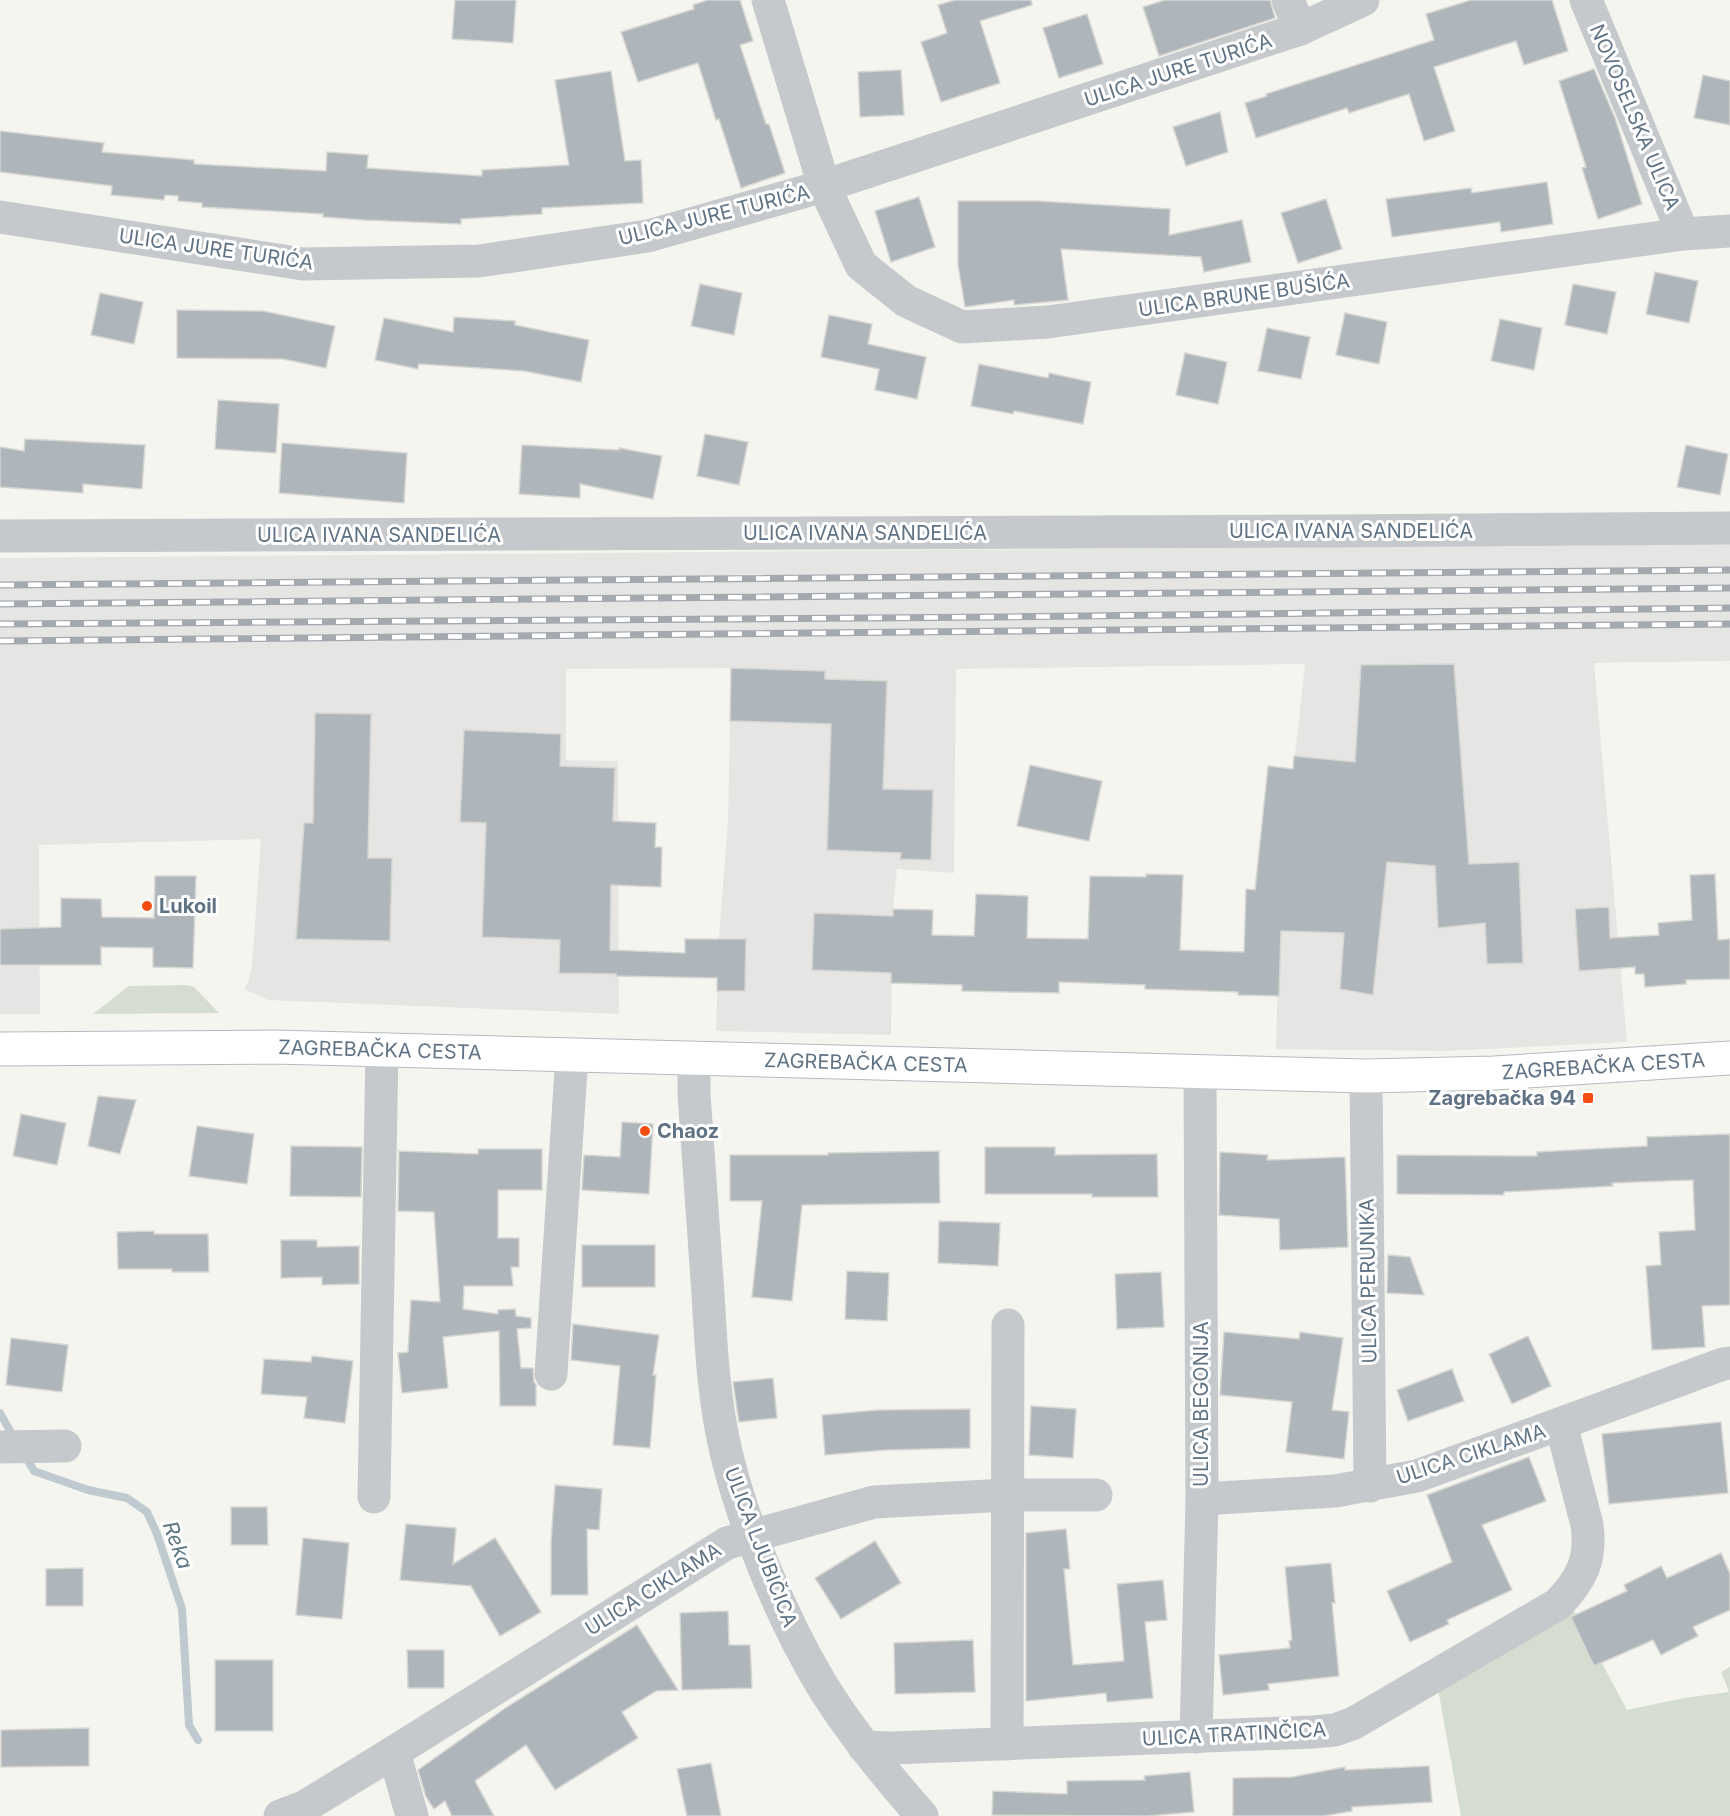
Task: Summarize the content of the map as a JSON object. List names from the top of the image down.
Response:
{
  "streets": {
    "main road": ["ZAGREBAČKA CESTA"],
    "street": [
      "ULICA JURE TURIĆA",
      "NOVOSELSKA ULICA",
      "ULICA BRUNE BUŠIĆA",
      "ULICA IVANA SANDELIĆA",
      "ULICA PERUNIKA",
      "ULICA BEGONIJA",
      "ULICA CIKLAMA",
      "ULICA LJUBIČICA",
      "ULICA TRATINČICA"
    ]
  },
  "crossings": [
    ["ULICA JURE TURIĆA", "ULICA BRUNE BUŠIĆA"],
    ["NOVOSELSKA ULICA", "ULICA BRUNE BUŠIĆA"],
    ["ZAGREBAČKA CESTA", "ULICA PERUNIKA"],
    ["ZAGREBAČKA CESTA", "ULICA BEGONIJA"],
    ["ZAGREBAČKA CESTA", "ULICA LJUBIČICA"],
    ["ULICA PERUNIKA", "ULICA CIKLAMA"],
    ["ULICA BEGONIJA", "ULICA CIKLAMA"],
    ["ULICA BEGONIJA", "ULICA TRATINČICA"],
    ["ULICA CIKLAMA", "ULICA LJUBIČICA"],
    ["ULICA CIKLAMA", "ULICA TRATINČICA"],
    ["ULICA LJUBIČICA", "ULICA TRATINČICA"]
  ],
  "water": ["Reka"],
  "places": {
    "other": ["Lukoil", "Chaoz"],
    "transit": ["Zagrebačka 94"]
  }
}
